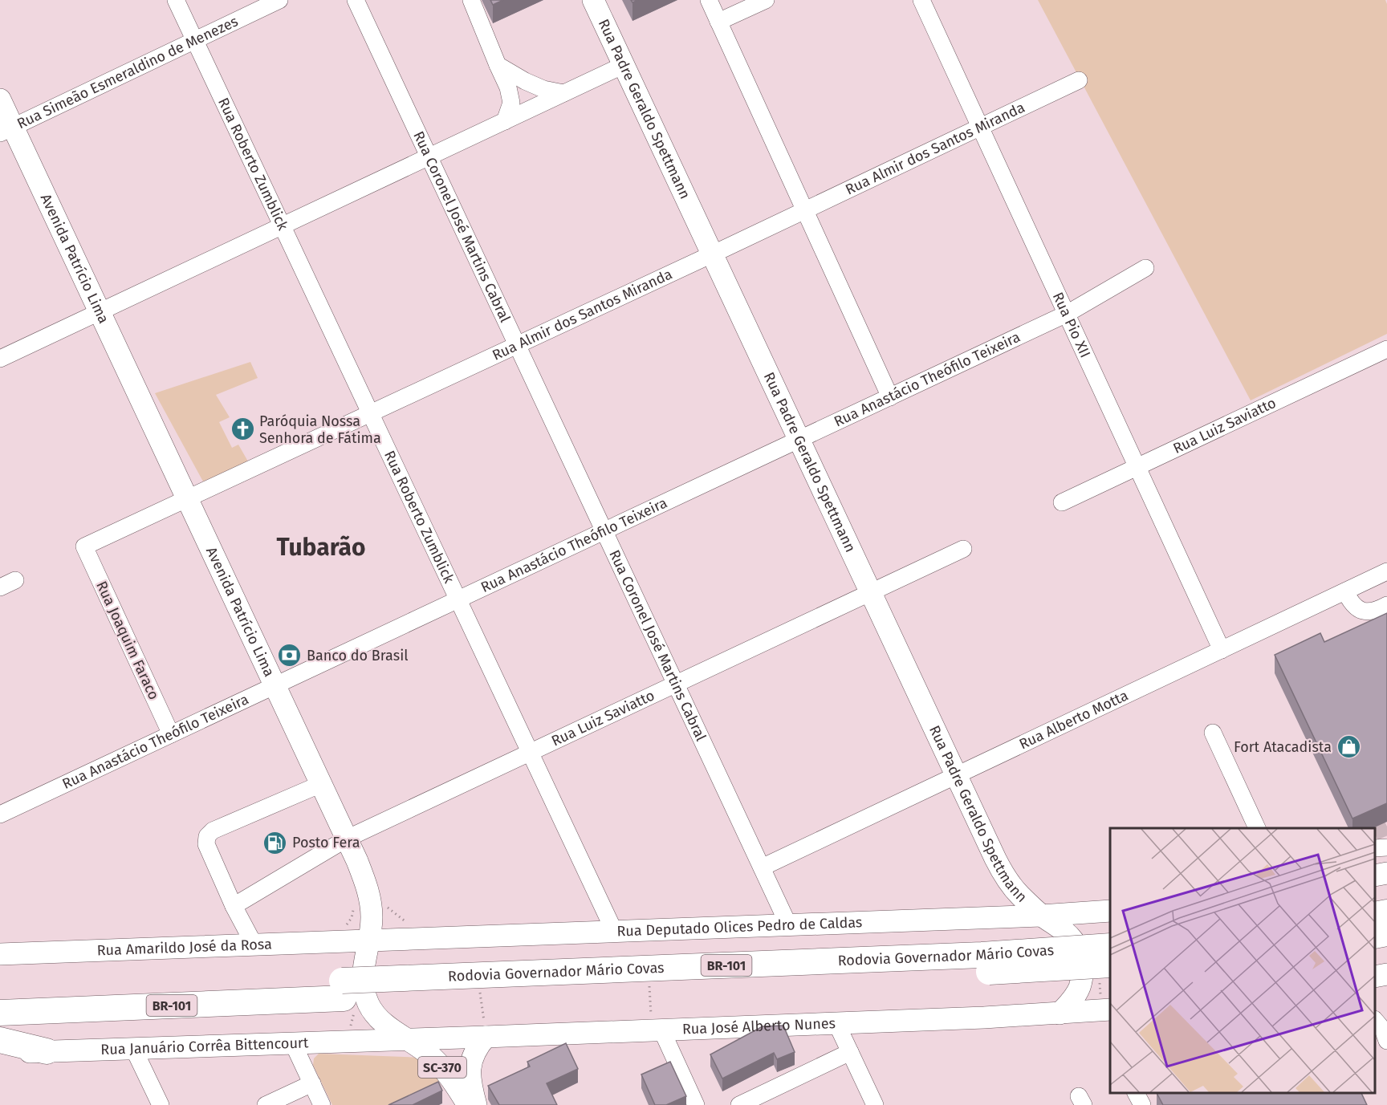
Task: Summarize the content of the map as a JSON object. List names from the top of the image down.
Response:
{
  "streets": {
    "highway": ["Rodovia Governador Mário Covas", "BR-101"],
    "main road": [
      "Rua Padre Geraldo Spettmann",
      "Avenida Patrício Lima",
      "Rua Deputado Olices Pedro de Caldas",
      "Rua Amarildo José da Rosa",
      "Rua José Alberto Nunes",
      "Rua Januário Corrêa Bittencourt",
      "SC-370"
    ],
    "street": [
      "Rua Simeão Esmeraldino de Menezes",
      "Rua Almir dos Santos Miranda",
      "Rua Roberto Zumblick",
      "Rua Coronel José Martins Cabral",
      "Rua Pio XII",
      "Rua Anastácio Theófilo Teixeira",
      "Rua Luiz Saviatto",
      "Rua Joaquim Faraco",
      "Rua Alberto Motta"
    ]
  },
  "crossings": [
    ["Rua Simeão Esmeraldino de Menezes", "Rua Roberto Zumblick"],
    ["Rua Simeão Esmeraldino de Menezes", "Avenida Patrício Lima"],
    ["Rua Padre Geraldo Spettmann", "Rua Almir dos Santos Miranda"],
    ["Rua Padre Geraldo Spettmann", "Rua Anastácio Theófilo Teixeira"],
    ["Rua Padre Geraldo Spettmann", "Rua Luiz Saviatto"],
    ["Rua Padre Geraldo Spettmann", "Rua Alberto Motta"],
    ["Rua Padre Geraldo Spettmann", "Rua Deputado Olices Pedro de Caldas"],
    ["Rua Padre Geraldo Spettmann", "Rua José Alberto Nunes"],
    ["Rua Almir dos Santos Miranda", "Rua Roberto Zumblick"],
    ["Rua Almir dos Santos Miranda", "Rua Coronel José Martins Cabral"],
    ["Rua Almir dos Santos Miranda", "Avenida Patrício Lima"],
    ["Rua Almir dos Santos Miranda", "Rua Pio XII"],
    ["Rua Almir dos Santos Miranda", "Rua Joaquim Faraco"],
    ["Rua Roberto Zumblick", "Rua Anastácio Theófilo Teixeira"],
    ["Rua Roberto Zumblick", "Rua Luiz Saviatto"],
    ["Rua Roberto Zumblick", "Rua Deputado Olices Pedro de Caldas"],
    ["Rua Coronel José Martins Cabral", "Rua Anastácio Theófilo Teixeira"],
    ["Rua Coronel José Martins Cabral", "Rua Luiz Saviatto"],
    ["Rua Coronel José Martins Cabral", "Rua Alberto Motta"],
    ["Rua Coronel José Martins Cabral", "Rua Deputado Olices Pedro de Caldas"],
    ["Avenida Patrício Lima", "Rua Anastácio Theófilo Teixeira"],
    ["Avenida Patrício Lima", "Rua Luiz Saviatto"],
    ["Avenida Patrício Lima", "Rua Deputado Olices Pedro de Caldas"],
    ["Avenida Patrício Lima", "Rua Amarildo José da Rosa"],
    ["Avenida Patrício Lima", "Rua José Alberto Nunes"],
    ["Avenida Patrício Lima", "Rua Januário Corrêa Bittencourt"],
    ["Rua Pio XII", "Rua Anastácio Theófilo Teixeira"],
    ["Rua Pio XII", "Rua Luiz Saviatto"],
    ["Rua Pio XII", "Rua Alberto Motta"],
    ["Rua Anastácio Theófilo Teixeira", "Rua Joaquim Faraco"],
    ["Rua Deputado Olices Pedro de Caldas", "Rua Amarildo José da Rosa"],
    ["Rua José Alberto Nunes", "Rua Januário Corrêa Bittencourt"],
    ["Rua José Alberto Nunes", "SC-370"]
  ],
  "districts": ["Tubarão"],
  "places": {
    "church": ["Paróquia Nossa Senhora de Fátima"],
    "bank": ["Banco do Brasil"],
    "shop": ["Fort Atacadista"],
    "fuel station": ["Posto Fera"]
  }
}
